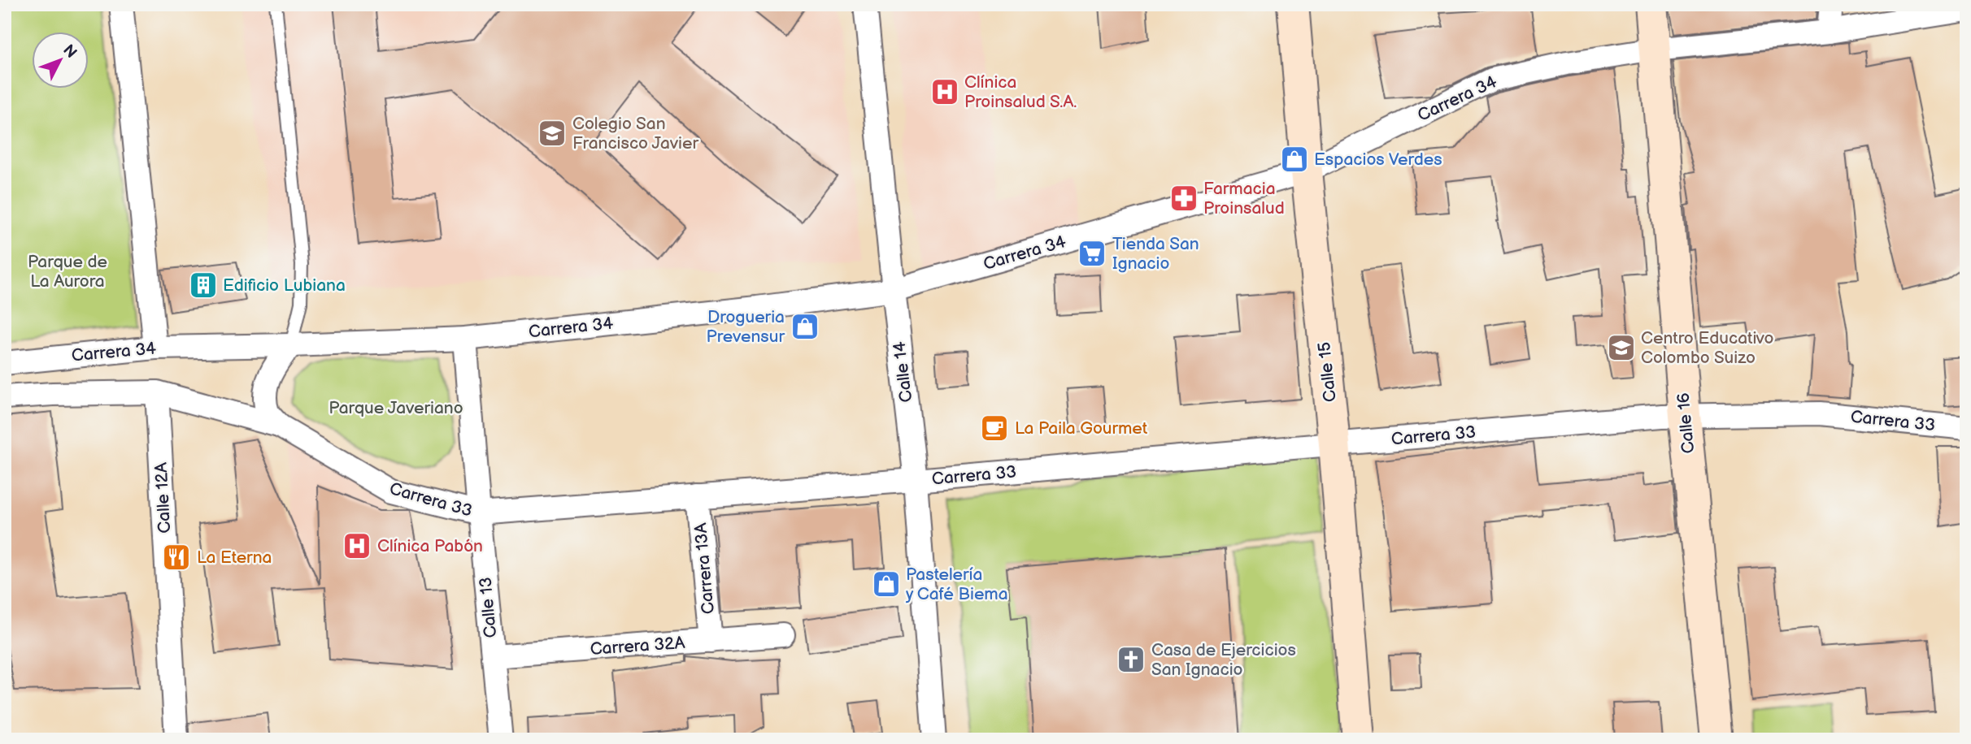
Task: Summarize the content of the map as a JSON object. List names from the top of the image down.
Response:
{
  "streets": {
    "street": [
      "Carrera 34",
      "Calle 14",
      "Calle 15",
      "Carrera 33",
      "Calle 16",
      "Calle 12A",
      "Carrera 13A",
      "Calle 13",
      "Carrera 32A"
    ]
  },
  "crossings": [
    ["Carrera 34", "Calle 14"],
    ["Carrera 34", "Calle 15"],
    ["Carrera 34", "Calle 16"],
    ["Carrera 34", "Calle 13"],
    ["Calle 14", "Carrera 33"],
    ["Calle 15", "Carrera 33"],
    ["Carrera 33", "Calle 16"],
    ["Carrera 33", "Calle 12A"],
    ["Carrera 33", "Carrera 13A"],
    ["Carrera 33", "Calle 13"],
    ["Carrera 13A", "Carrera 32A"],
    ["Calle 13", "Carrera 32A"]
  ],
  "parks": ["Parque de La Aurora", "Parque Javeriano"],
  "places": {
    "hospital": ["Clínica Proinsalud S.A.", "Clínica Pabón"],
    "school or university": ["Colegio San Francisco Javier", "Centro Educativo Colombo Suizo"],
    "shop": ["Espacios Verdes", "Drogueria Prevensur", "Pastelería y Café Biema"],
    "pharmacy": ["Farmacia Proinsalud"],
    "supermarket": ["Tienda San Ignacio"],
    "building": ["Edificio Lubiana"],
    "cafe": ["La Paila Gourmet"],
    "restaurant": ["La Eterna"],
    "church": ["Casa de Ejercicios San Ignacio"]
  },
  "north": "top right"
}
